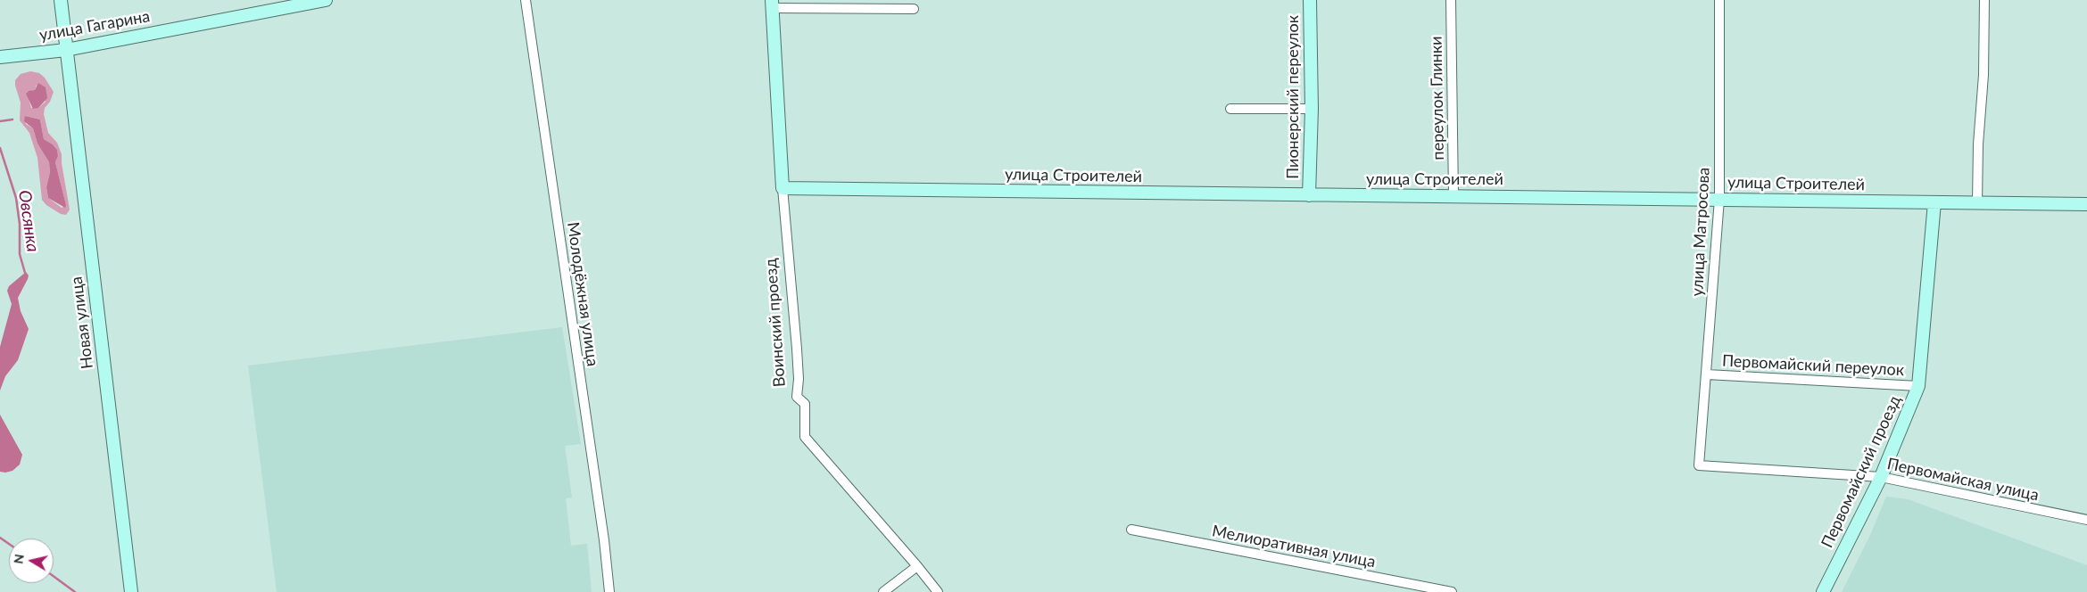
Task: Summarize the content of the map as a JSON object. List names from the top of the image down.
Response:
{
  "streets": {
    "main road": [
      "улица Гагарина",
      "Пионерский переулок",
      "улица Строителей",
      "Новая улица",
      "Воинский проезд",
      "Первомайский проезд"
    ],
    "street": [
      "переулок Глинки",
      "улица Матросова",
      "Молодёжная улица",
      "Первомайский переулок",
      "Первомайская улица",
      "Мелиоративная улица"
    ]
  },
  "crossings": [
    ["улица Гагарина", "Новая улица"],
    ["Пионерский переулок", "улица Строителей"],
    ["переулок Глинки", "улица Строителей"],
    ["улица Строителей", "улица Матросова"],
    ["улица Строителей", "Воинский проезд"],
    ["улица Строителей", "Первомайский проезд"],
    ["улица Матросова", "Первомайский переулок"],
    ["улица Матросова", "Первомайская улица"],
    ["Первомайский переулок", "Первомайский проезд"],
    ["Первомайский проезд", "Первомайская улица"]
  ],
  "water": ["Овсянка"],
  "north": "left"
}
